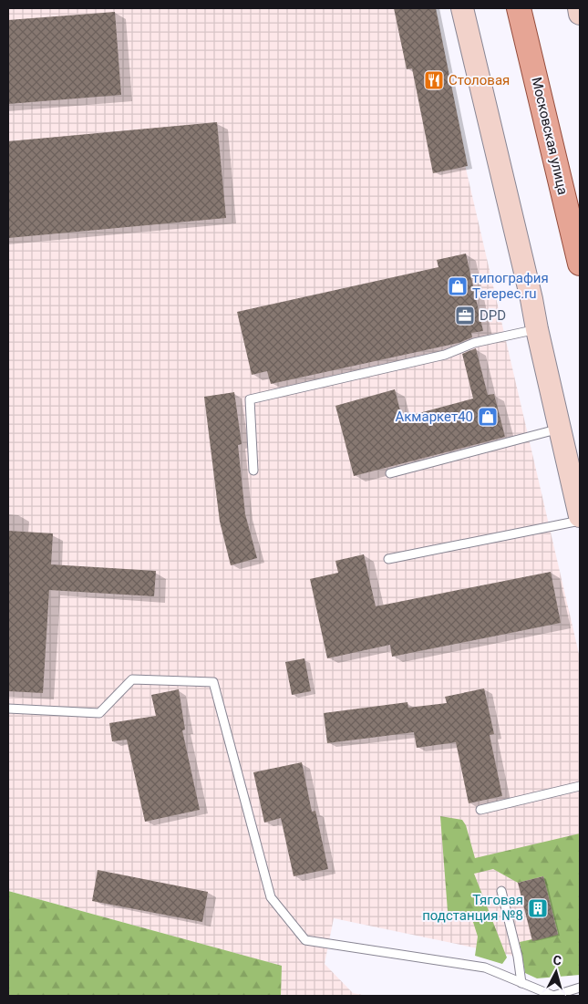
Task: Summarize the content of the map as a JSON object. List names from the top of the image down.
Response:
{
  "streets": {
    "main road": ["Московская улица"]
  },
  "places": {
    "restaurant": ["Столовая"],
    "shop": ["типография Terepec.ru", "Акмаркет40"],
    "office": ["DPD"],
    "building": ["Тяговая подстанция №8"]
  },
  "north": "top"
}
